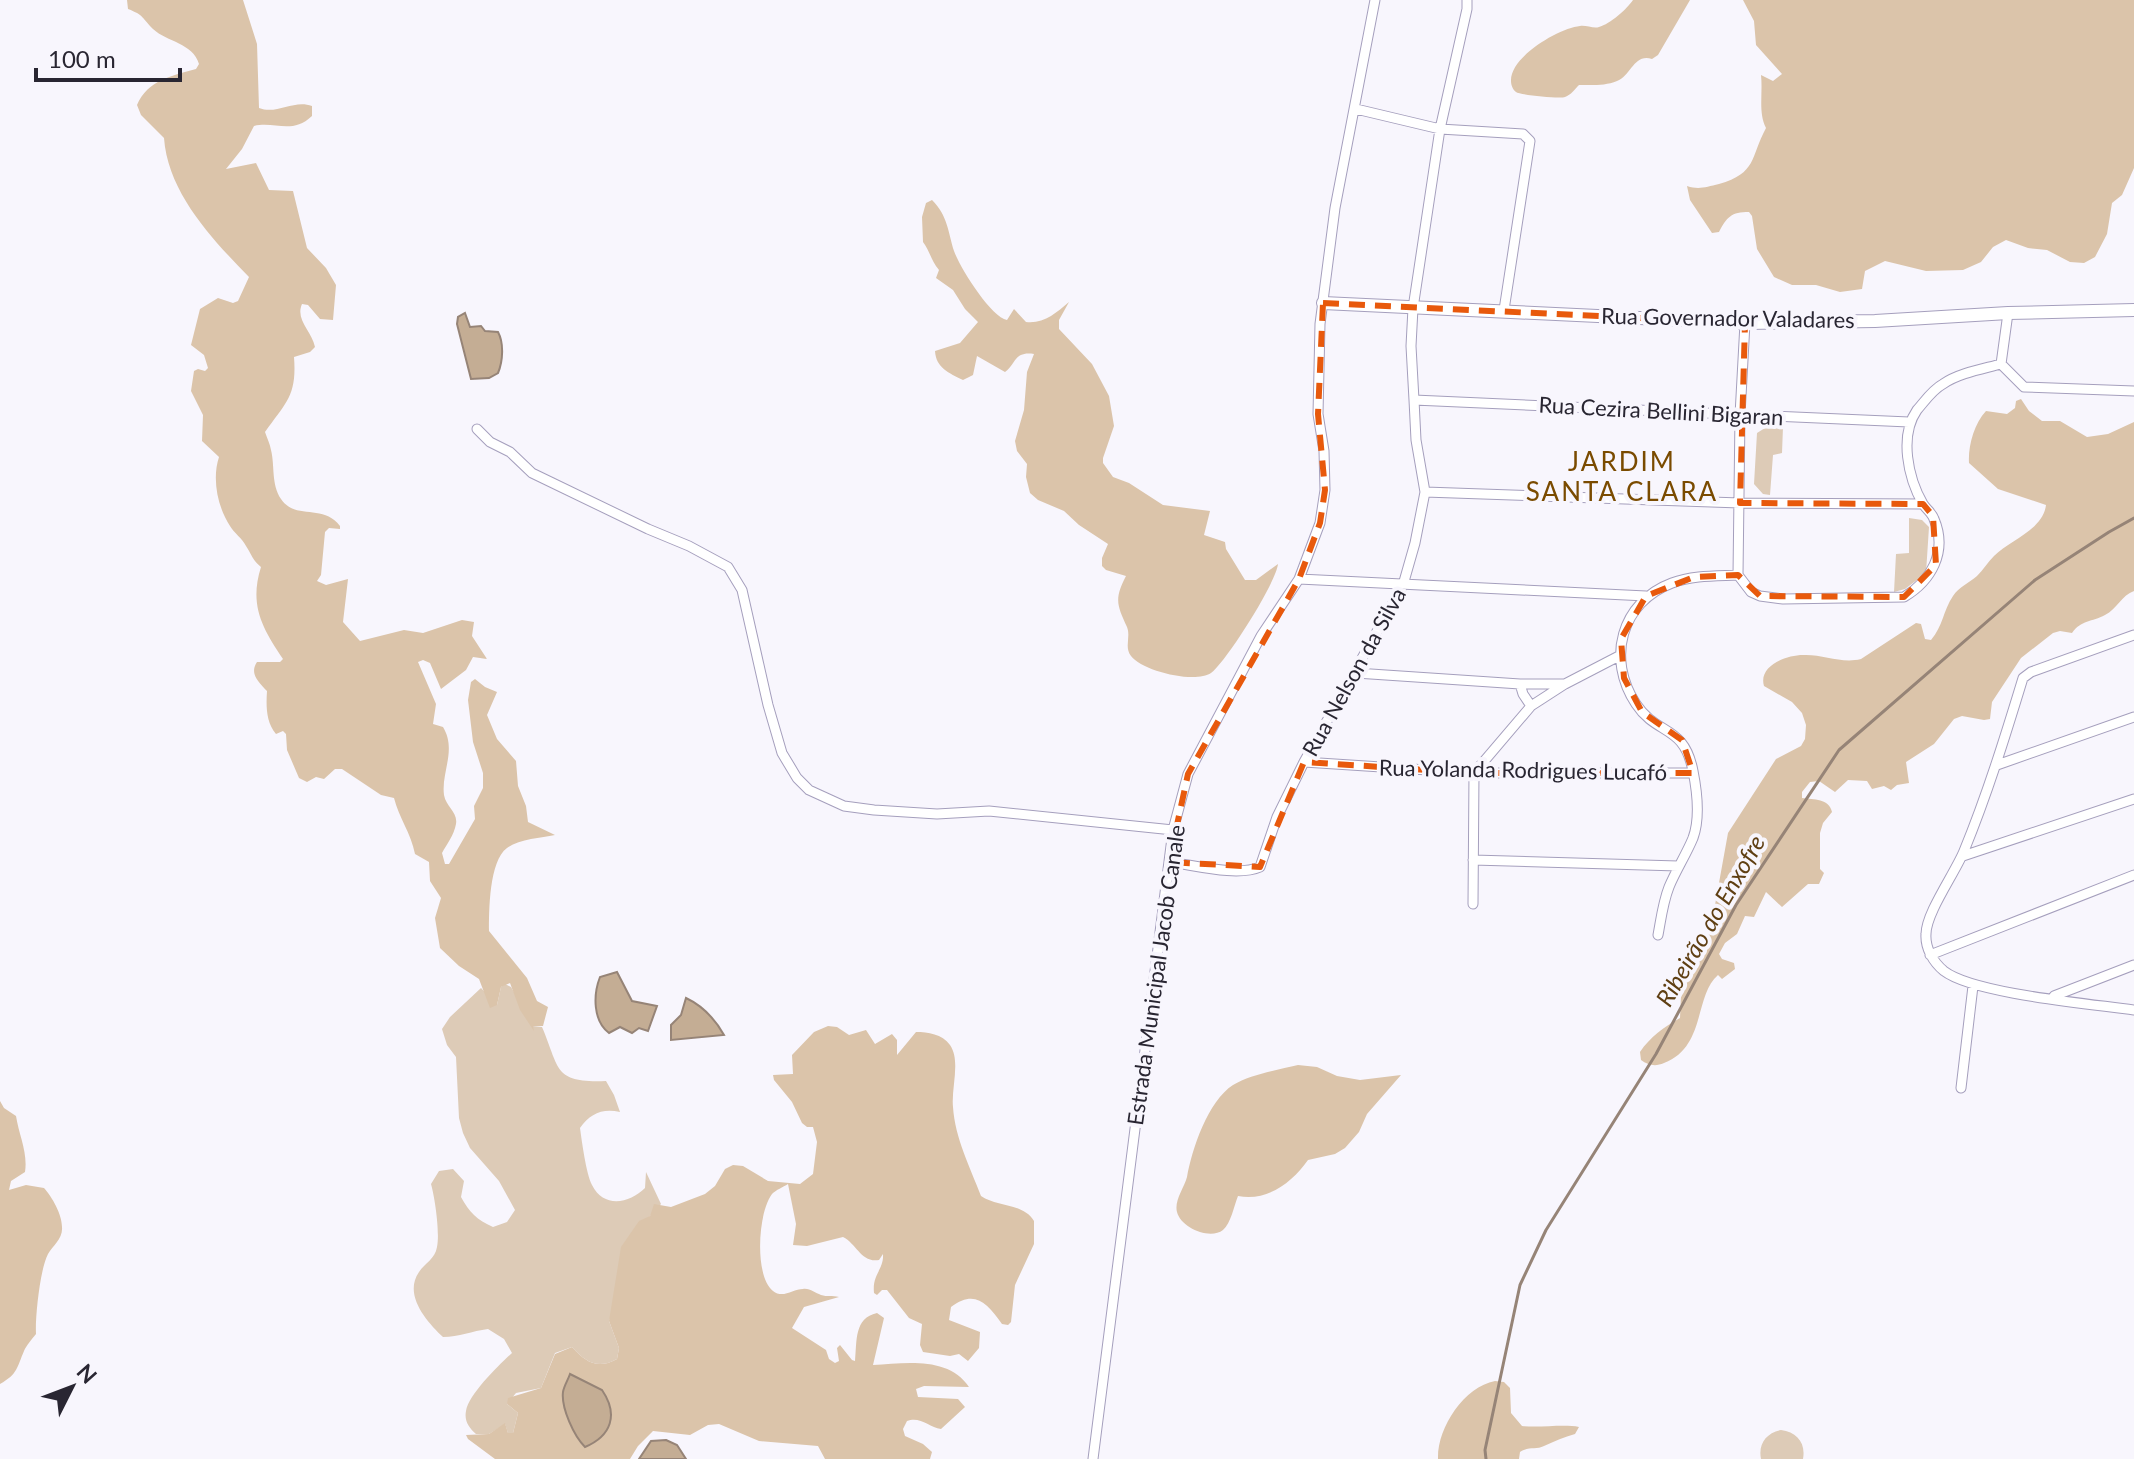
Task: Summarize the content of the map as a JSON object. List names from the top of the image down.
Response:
{
  "streets": {
    "street": [
      "Rua Governador Valadares",
      "Rua Cezira Bellini Bigaran",
      "Rua Nelson da Silva",
      "Rua Yolanda Rodrigues Lucafó",
      "Estrada Municipal Jacob Canale"
    ]
  },
  "crossings": [
    ["Rua Governador Valadares", "Rua Nelson da Silva"],
    ["Rua Governador Valadares", "Estrada Municipal Jacob Canale"],
    ["Rua Cezira Bellini Bigaran", "Rua Nelson da Silva"],
    ["Rua Nelson da Silva", "Rua Yolanda Rodrigues Lucafó"],
    ["Rua Nelson da Silva", "Estrada Municipal Jacob Canale"]
  ],
  "districts": ["JARDIM SANTA CLARA"],
  "water": ["Ribeirão do Enxofre"],
  "scale_bar": "100 m",
  "north": "top right"
}
